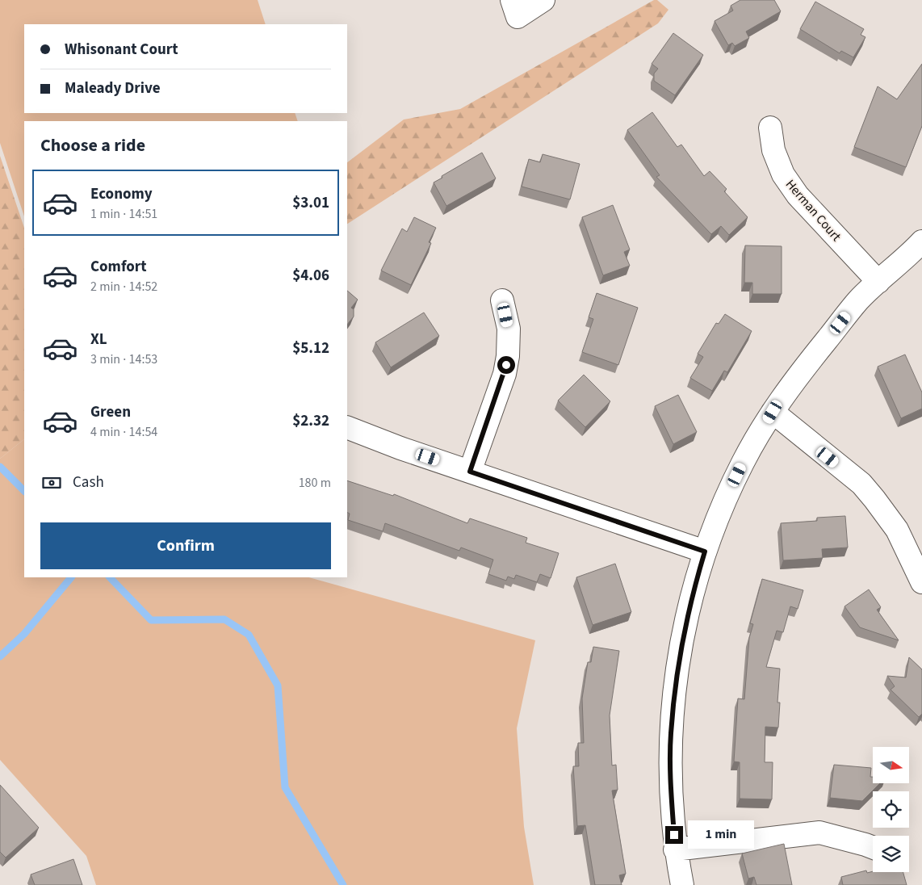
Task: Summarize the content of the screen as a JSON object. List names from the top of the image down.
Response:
{
  "streets": {
    "street": ["Herman Court"]
  },
  "north": "right",
  "page": {
    "banner": ["Whisonant Court", "Maleady Drive"],
    "heading": "Choose a ride",
    "list": [
      {
        "name": "Economy",
        "note": "1 min · 14:51",
        "value": "$3.01"
      },
      {
        "name": "Comfort",
        "note": "2 min · 14:52",
        "value": "$4.06"
      },
      {
        "name": "XL",
        "note": "3 min · 14:53",
        "value": "$5.12"
      },
      {
        "name": "Green",
        "note": "4 min · 14:54",
        "value": "$2.32"
      }
    ],
    "pay": ["Cash", "180 m"],
    "buttons": "Confirm",
    "bubble": "1 min"
  }
}
